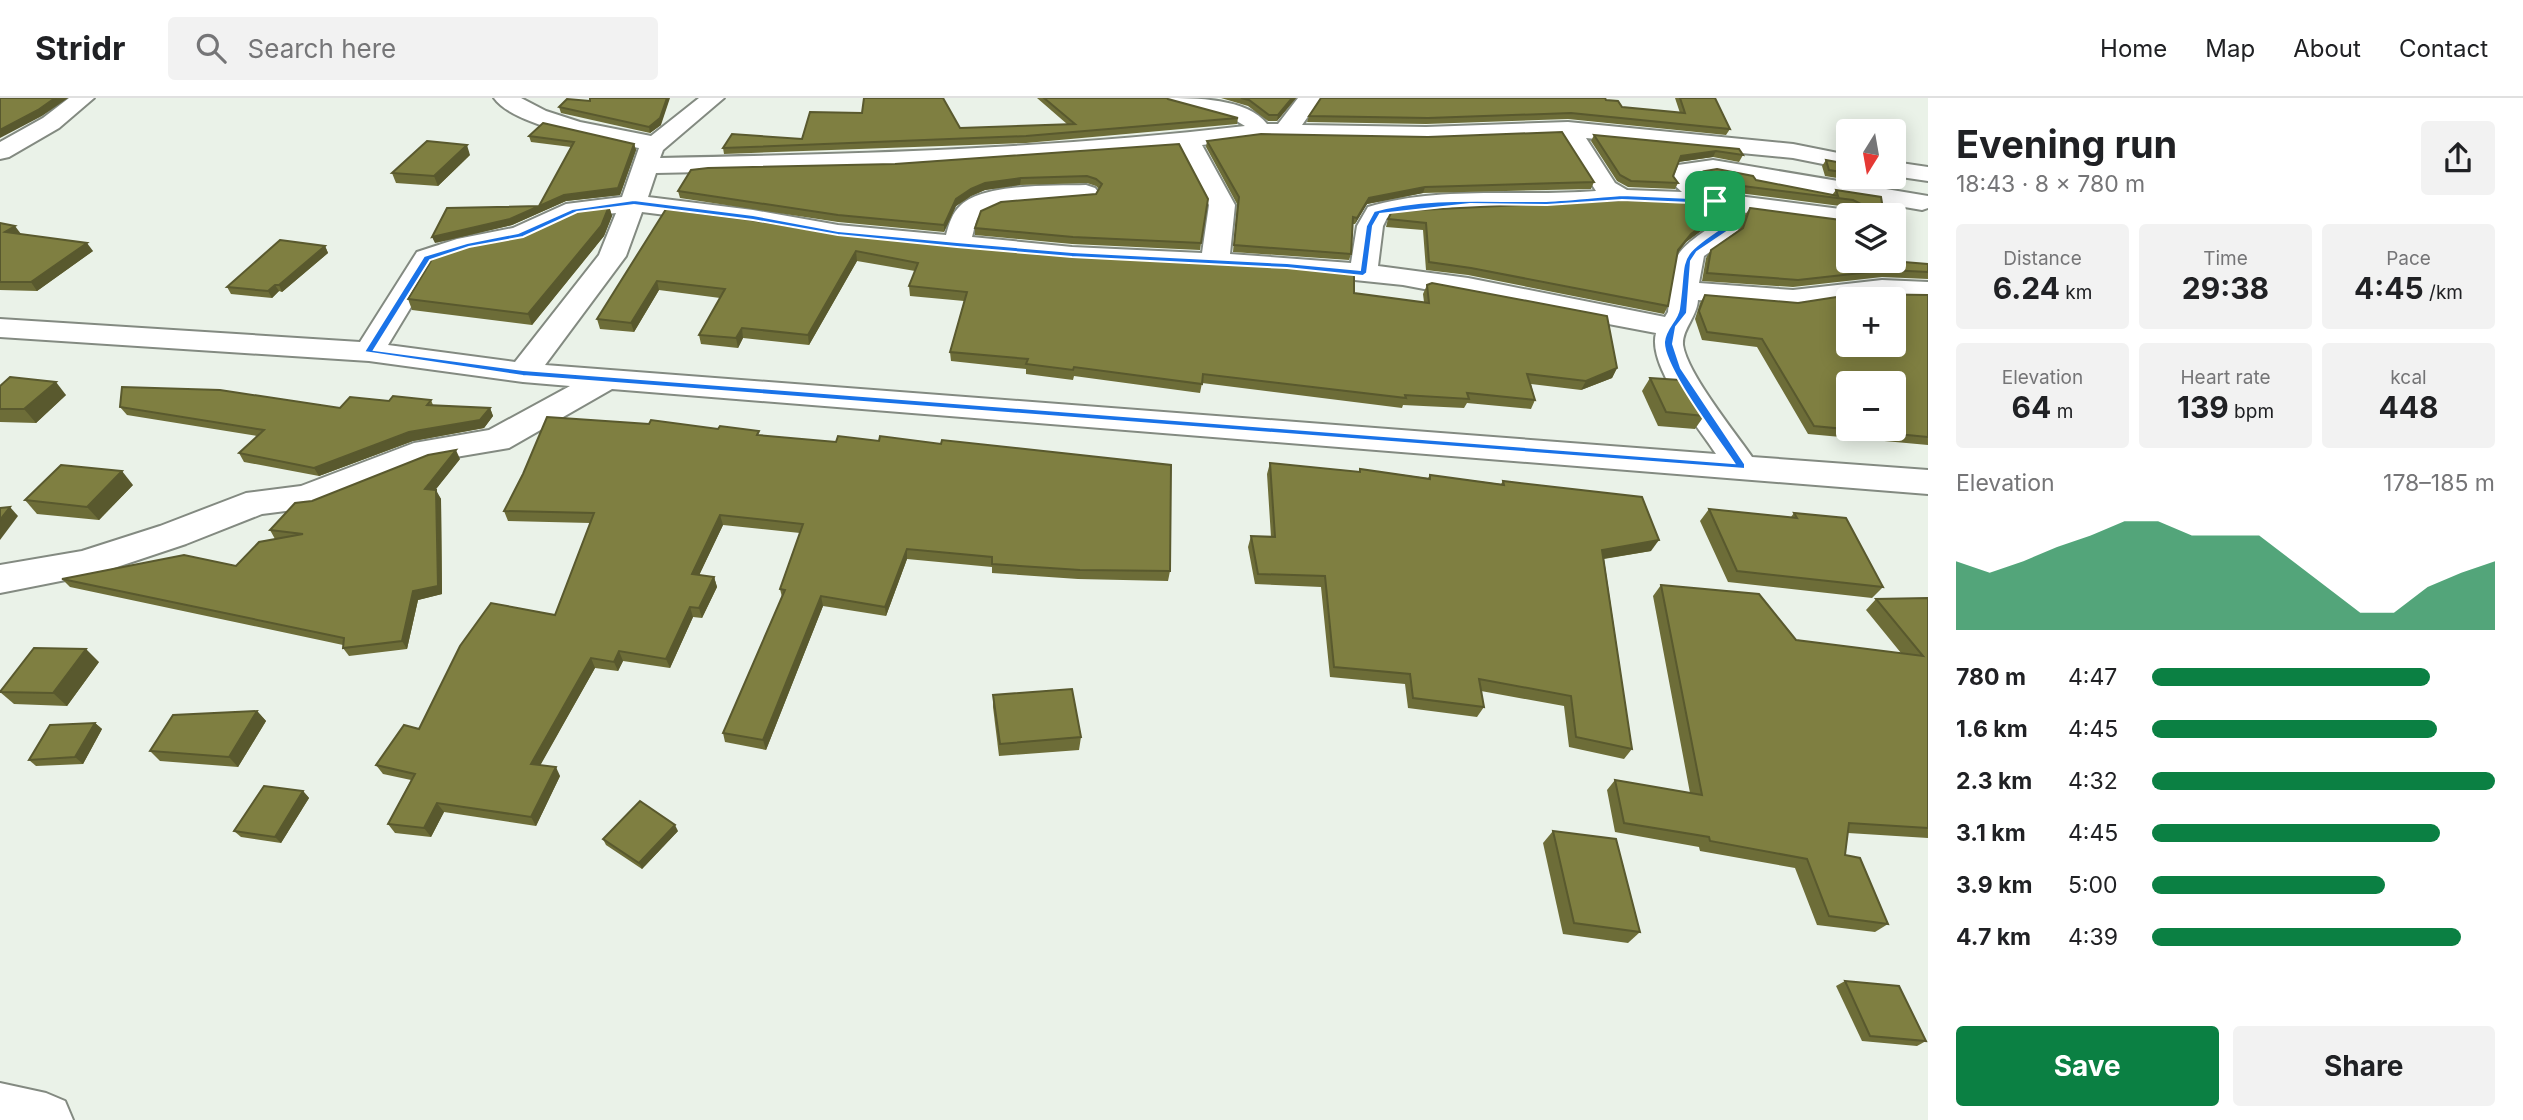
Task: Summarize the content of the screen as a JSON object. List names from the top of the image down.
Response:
{
  "north": "bottom",
  "page": {
    "header": "Stridr",
    "search": "Search here",
    "nav": [
      "Home",
      "Map",
      "About",
      "Contact"
    ],
    "heading": ["Evening run", "18:43 · 8 × 780 m"],
    "map_buttons": ["+", "−"],
    "stats": [
      ["Distance", "6.24 km"],
      ["Time", "29:38"],
      ["Pace", "4:45 /km"],
      ["Elevation", "64 m"],
      ["Heart rate", "139 bpm"],
      ["kcal", "448"]
    ],
    "chart": ["Elevation", "178–185 m"],
    "list": [
      {
        "name": "780 m",
        "note": "4:47"
      },
      {
        "name": "1.6 km",
        "note": "4:45"
      },
      {
        "name": "2.3 km",
        "note": "4:32"
      },
      {
        "name": "3.1 km",
        "note": "4:45"
      },
      {
        "name": "3.9 km",
        "note": "5:00"
      },
      {
        "name": "4.7 km",
        "note": "4:39"
      }
    ],
    "buttons": ["Save", "Share"]
  }
}
